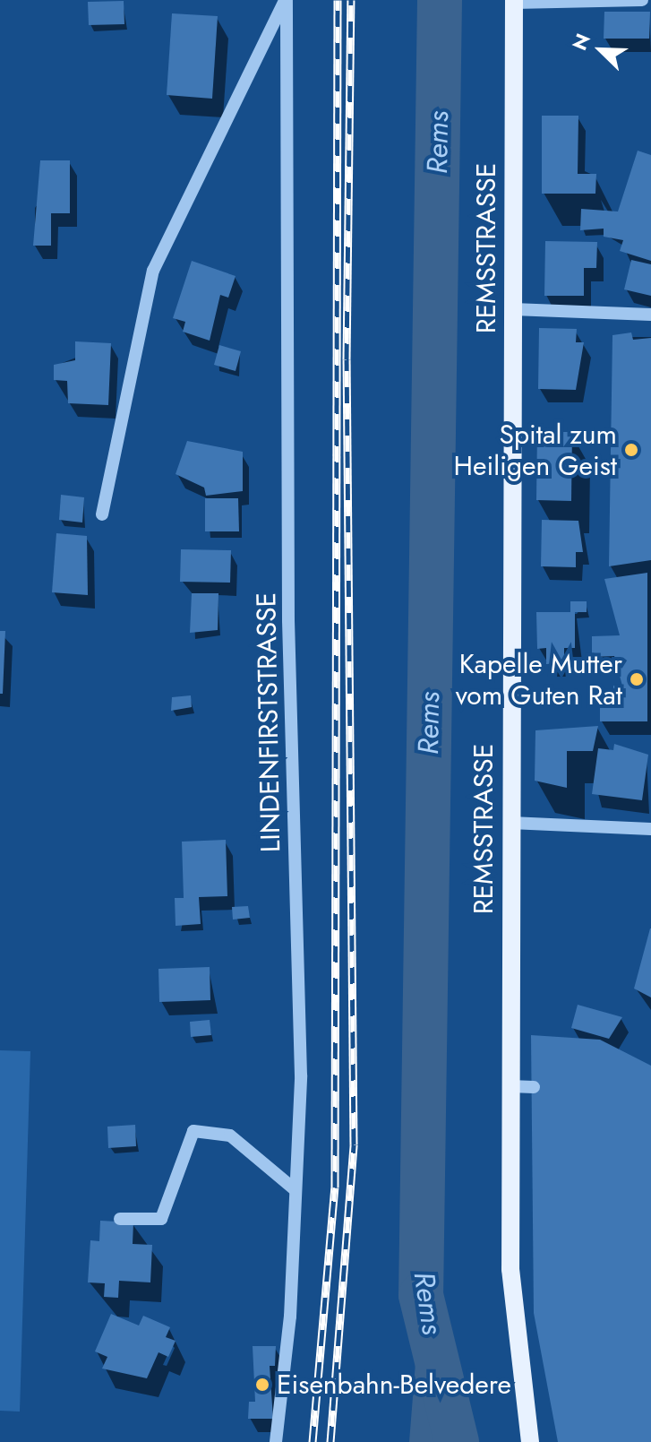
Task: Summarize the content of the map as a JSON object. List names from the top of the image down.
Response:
{
  "streets": {
    "main road": ["REMSSTRASSE"],
    "street": ["LINDENFIRSTSTRASSE"]
  },
  "water": ["Rems"],
  "places": ["Spital zum Heiligen Geist", "Kapelle Mutter vom Guten Rat", "Eisenbahn-Belvedere"],
  "north": "top left"
}
